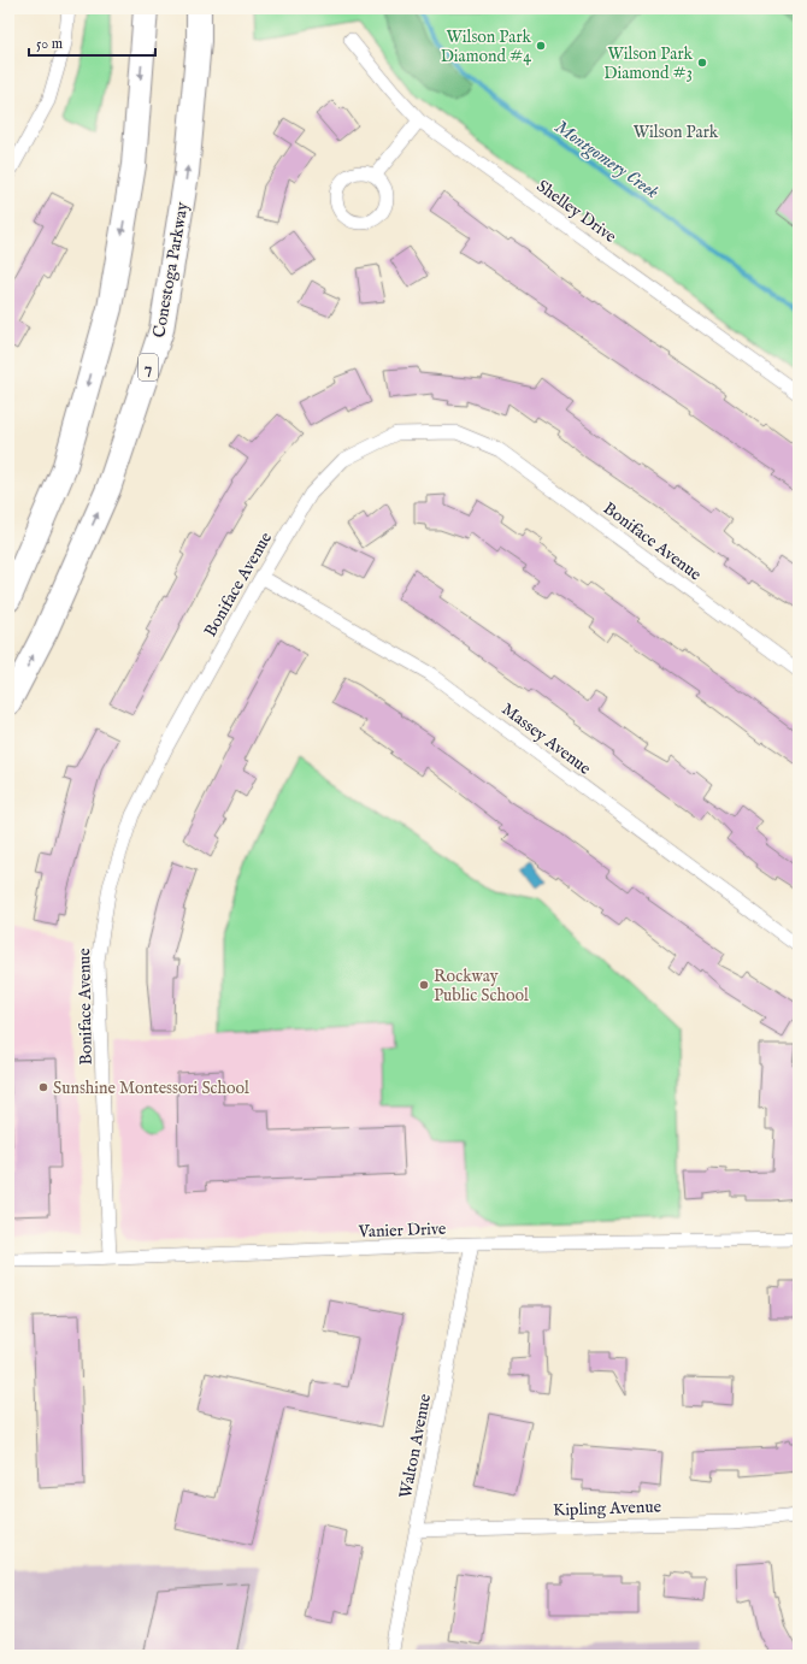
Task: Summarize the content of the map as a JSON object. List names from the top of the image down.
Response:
{
  "streets": {
    "highway": ["Conestoga Parkway", "7"],
    "street": [
      "Shelley Drive",
      "Boniface Avenue",
      "Massey Avenue",
      "Vanier Drive",
      "Walton Avenue",
      "Kipling Avenue"
    ]
  },
  "crossings": [
    ["Boniface Avenue", "Massey Avenue"],
    ["Boniface Avenue", "Vanier Drive"],
    ["Vanier Drive", "Walton Avenue"],
    ["Walton Avenue", "Kipling Avenue"]
  ],
  "water": ["Montgomery Creek"],
  "parks": ["Wilson Park"],
  "places": [
    "Wilson Park Diamond #4",
    "Wilson Park Diamond #3",
    "Rockway Public School",
    "Sunshine Montessori School"
  ],
  "scale_bar": "50 m"
}
